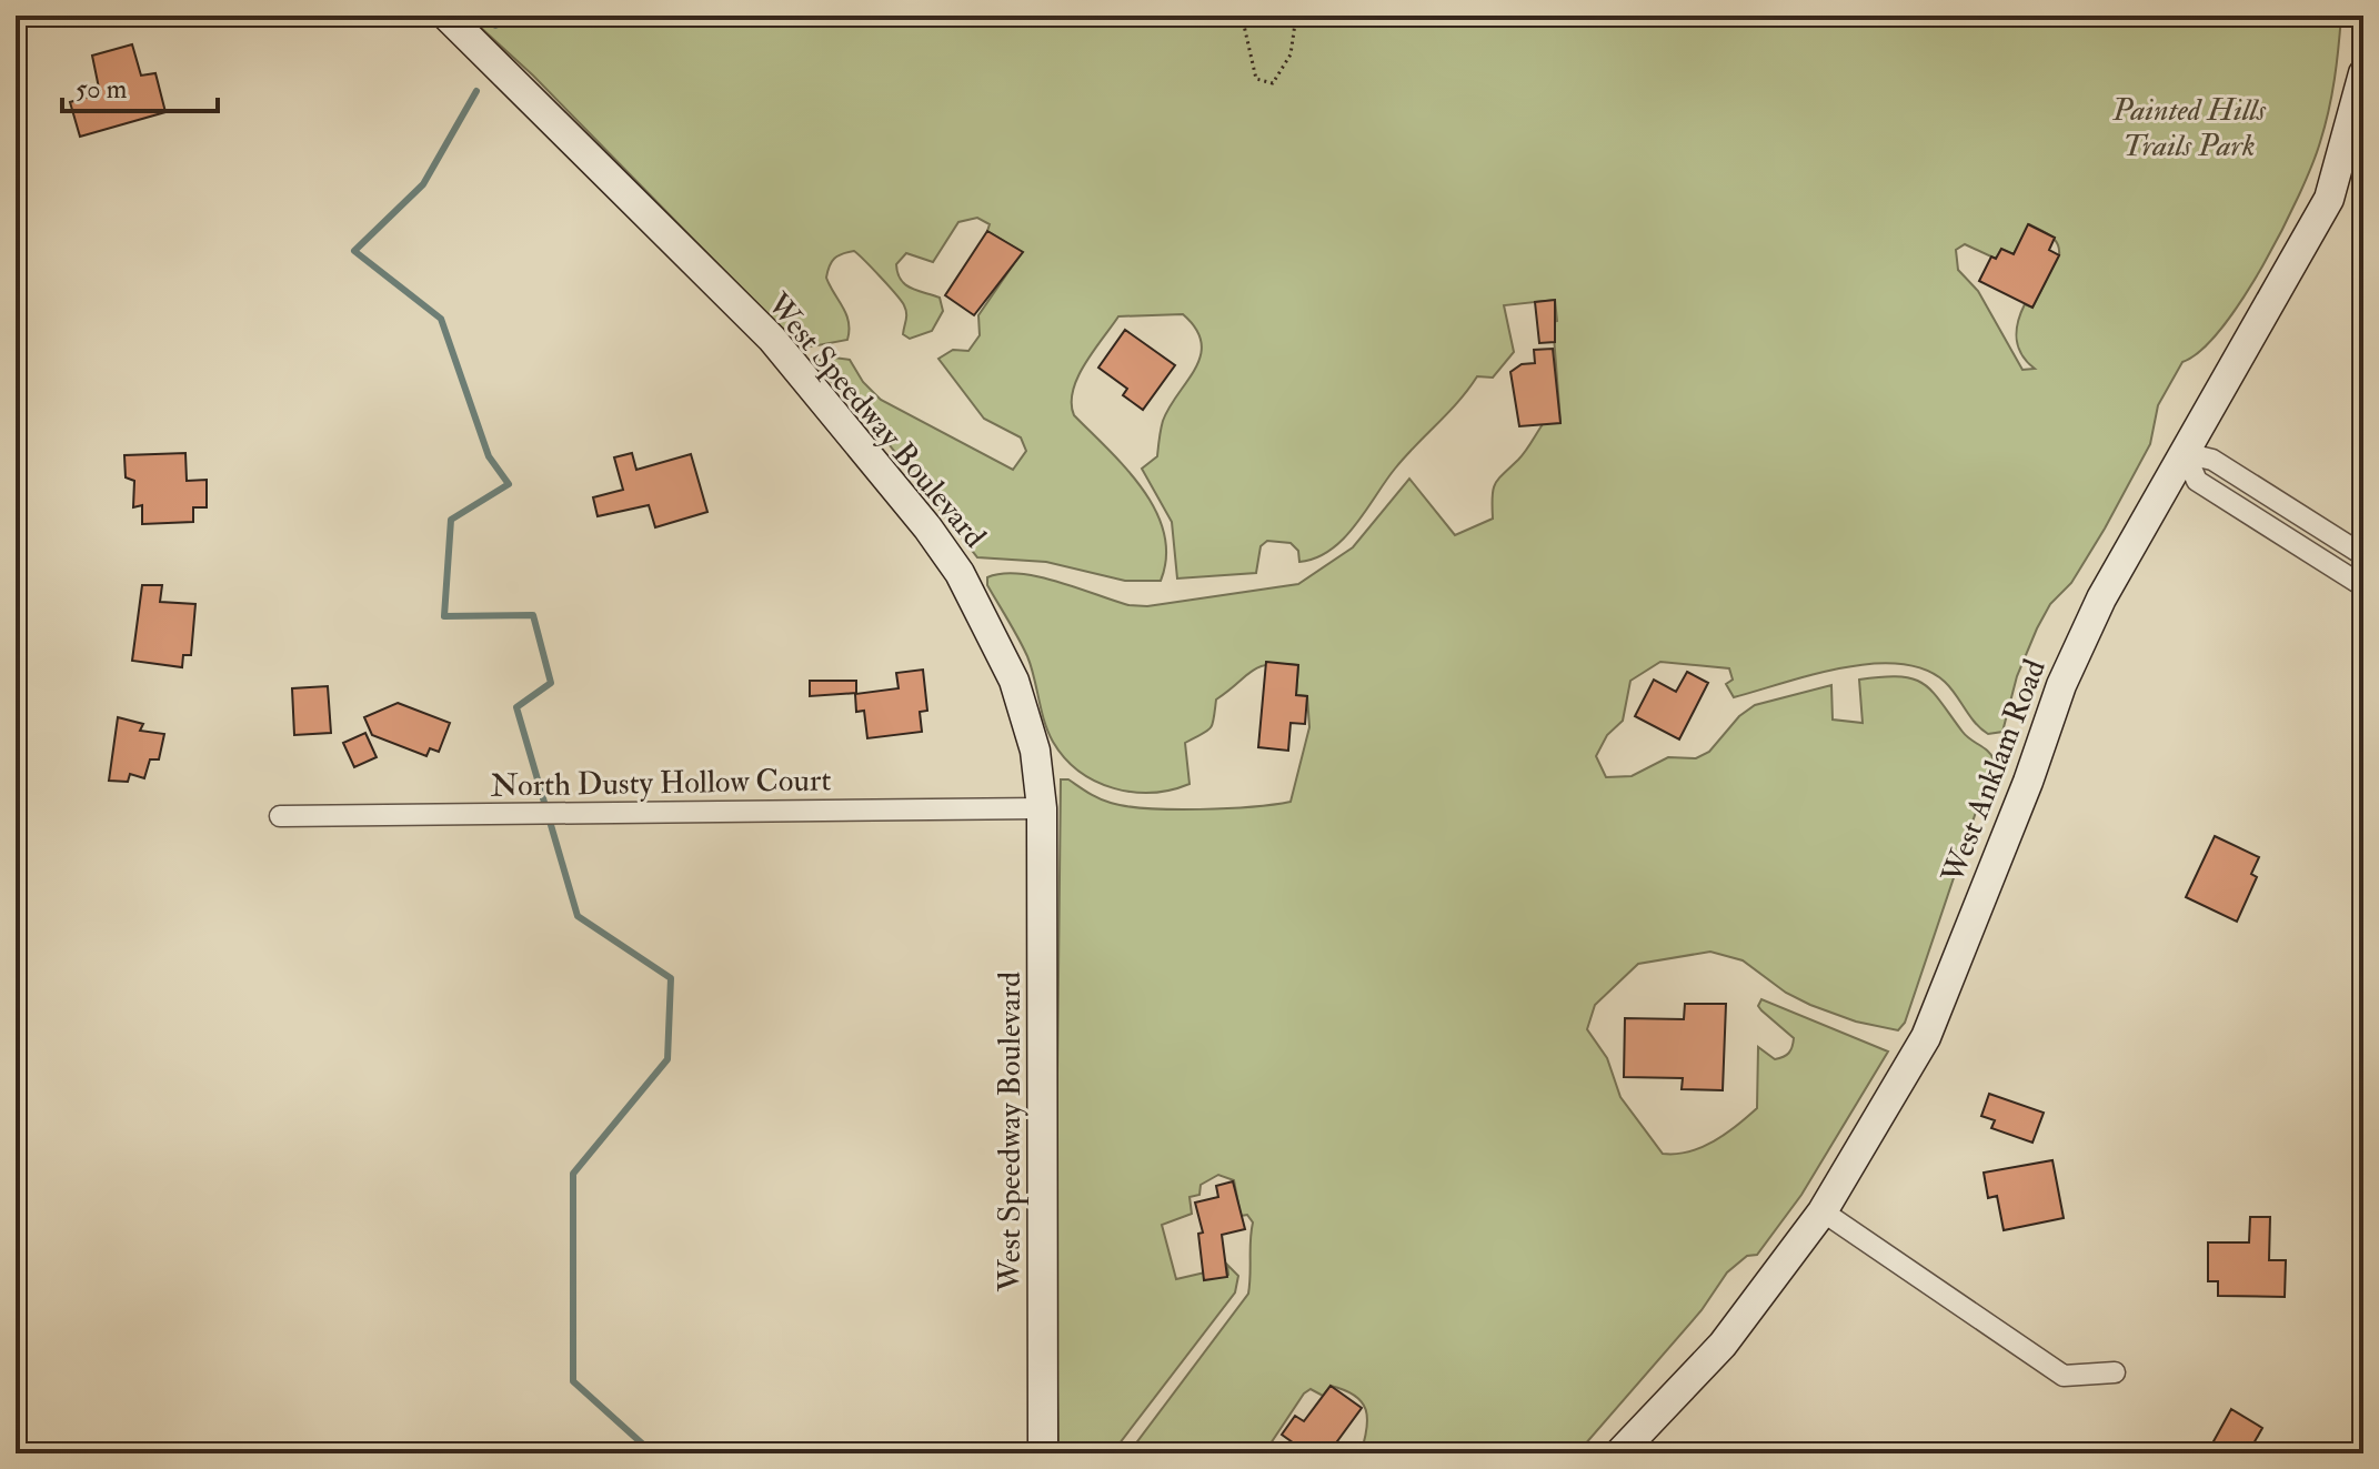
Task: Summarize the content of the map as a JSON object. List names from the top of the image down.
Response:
{
  "streets": {
    "main road": ["West Speedway Boulevard", "West Anklam Road"],
    "street": ["North Dusty Hollow Court"]
  },
  "crossings": [
    ["West Speedway Boulevard", "North Dusty Hollow Court"]
  ],
  "parks": ["Painted Hills Trails Park"],
  "scale_bar": "50 m"
}
